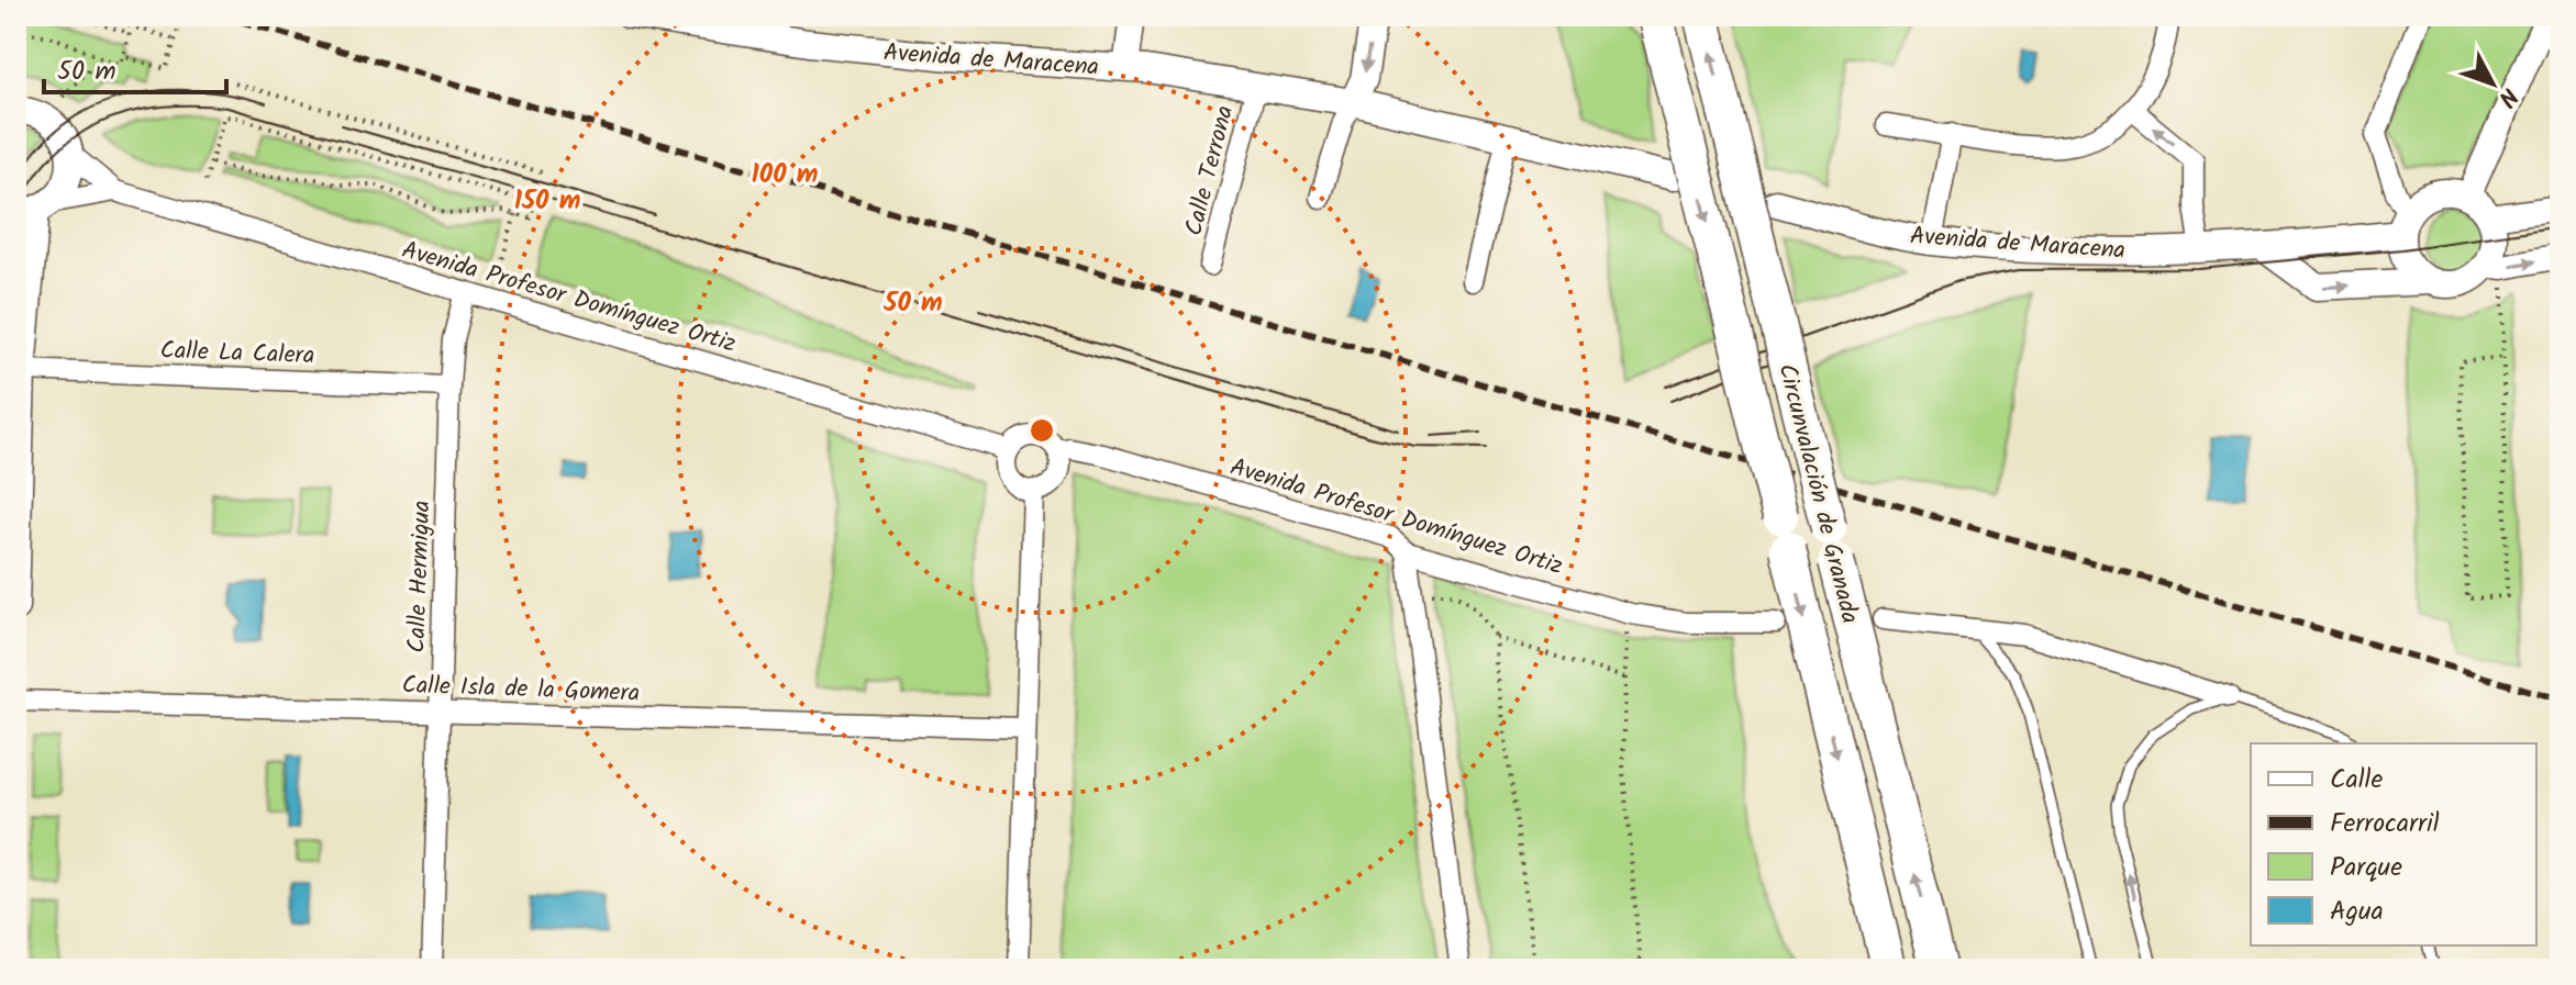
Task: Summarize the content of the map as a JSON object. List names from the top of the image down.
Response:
{
  "streets": {
    "highway": ["Circunvalación de Granada"],
    "main road": ["Avenida de Maracena"],
    "street": [
      "Calle Terrona",
      "Avenida Profesor Domínguez Ortiz",
      "Calle La Calera",
      "Calle Hermigua",
      "Calle Isla de la Gomera"
    ]
  },
  "crossings": [
    ["Avenida de Maracena", "Calle Terrona"],
    ["Avenida Profesor Domínguez Ortiz", "Calle Hermigua"],
    ["Calle La Calera", "Calle Hermigua"],
    ["Calle Hermigua", "Calle Isla de la Gomera"]
  ],
  "legend": [
    "Calle",
    "Ferrocarril",
    "Parque",
    "Agua"
  ],
  "scale_bar": "50 m",
  "north": "bottom right",
  "rings": ["100 m", "150 m", "50 m"]
}
